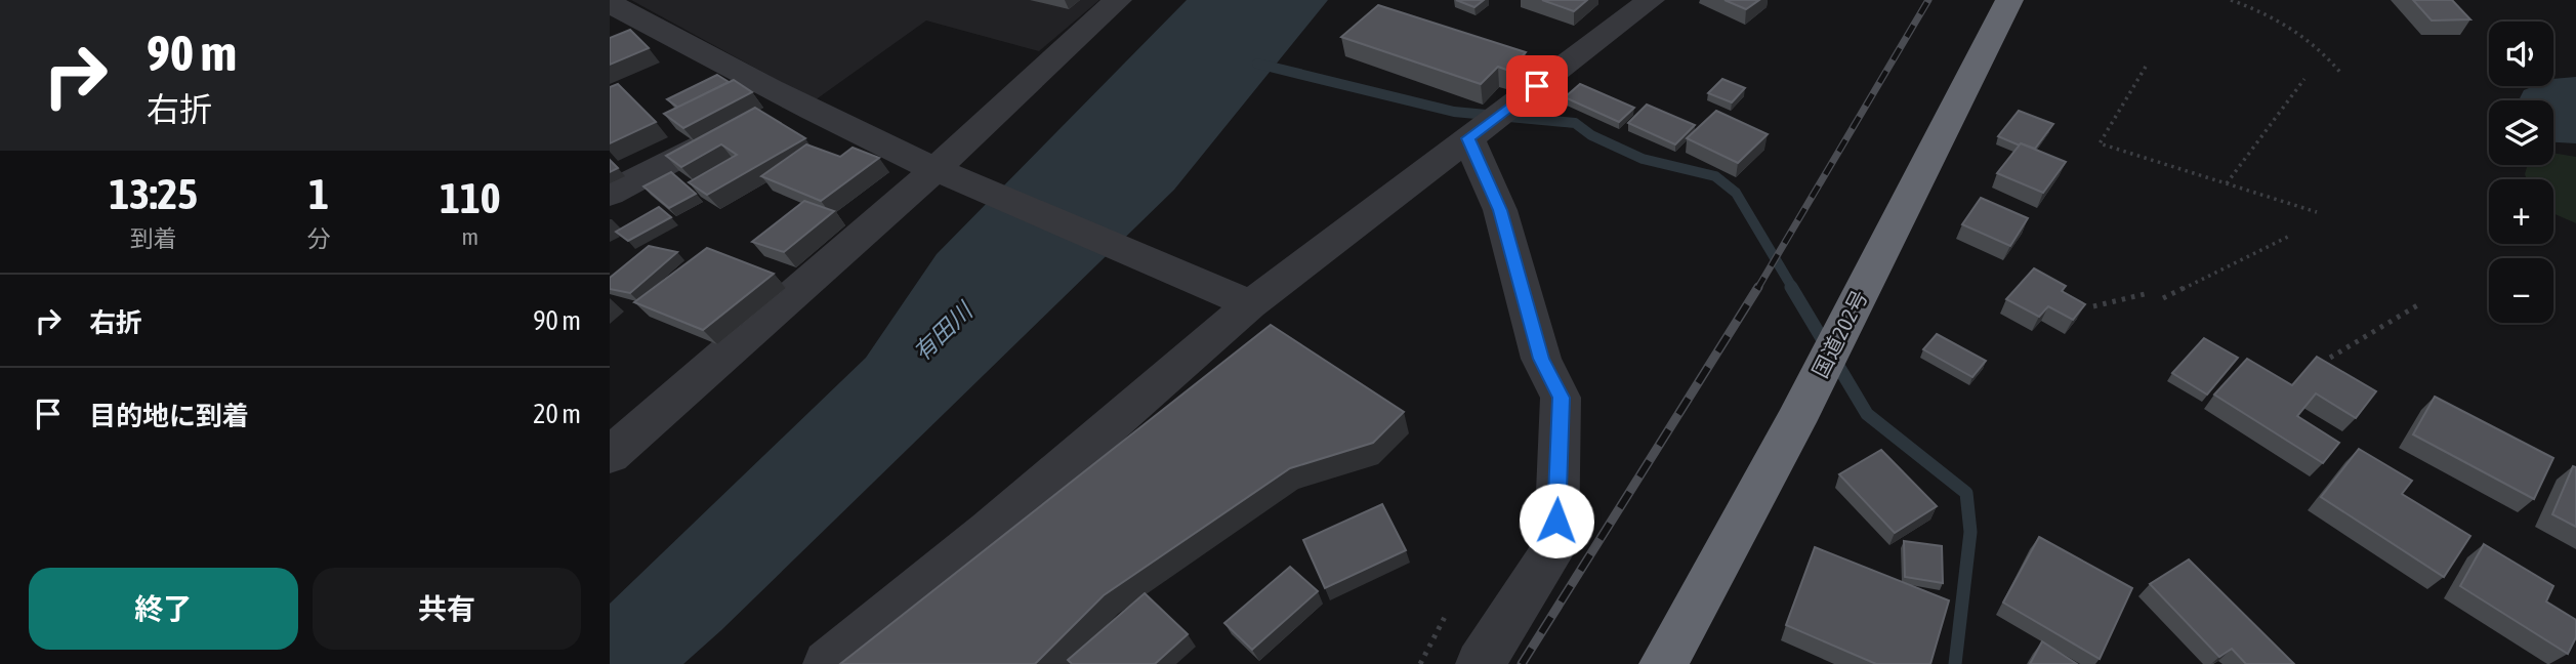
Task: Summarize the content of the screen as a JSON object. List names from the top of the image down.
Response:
{
  "streets": {
    "highway": ["国道202号"]
  },
  "water": ["有田川"],
  "page": {
    "turn": ["90 m", "右折"],
    "map_buttons": ["+", "−"],
    "eta": [
      "13:25",
      "到着",
      "1",
      "分",
      "110",
      "m"
    ],
    "list": [
      {
        "name": "右折",
        "value": "90 m"
      },
      {
        "name": "目的地に到着",
        "value": "20 m"
      }
    ],
    "buttons": ["終了", "共有"]
  }
}
